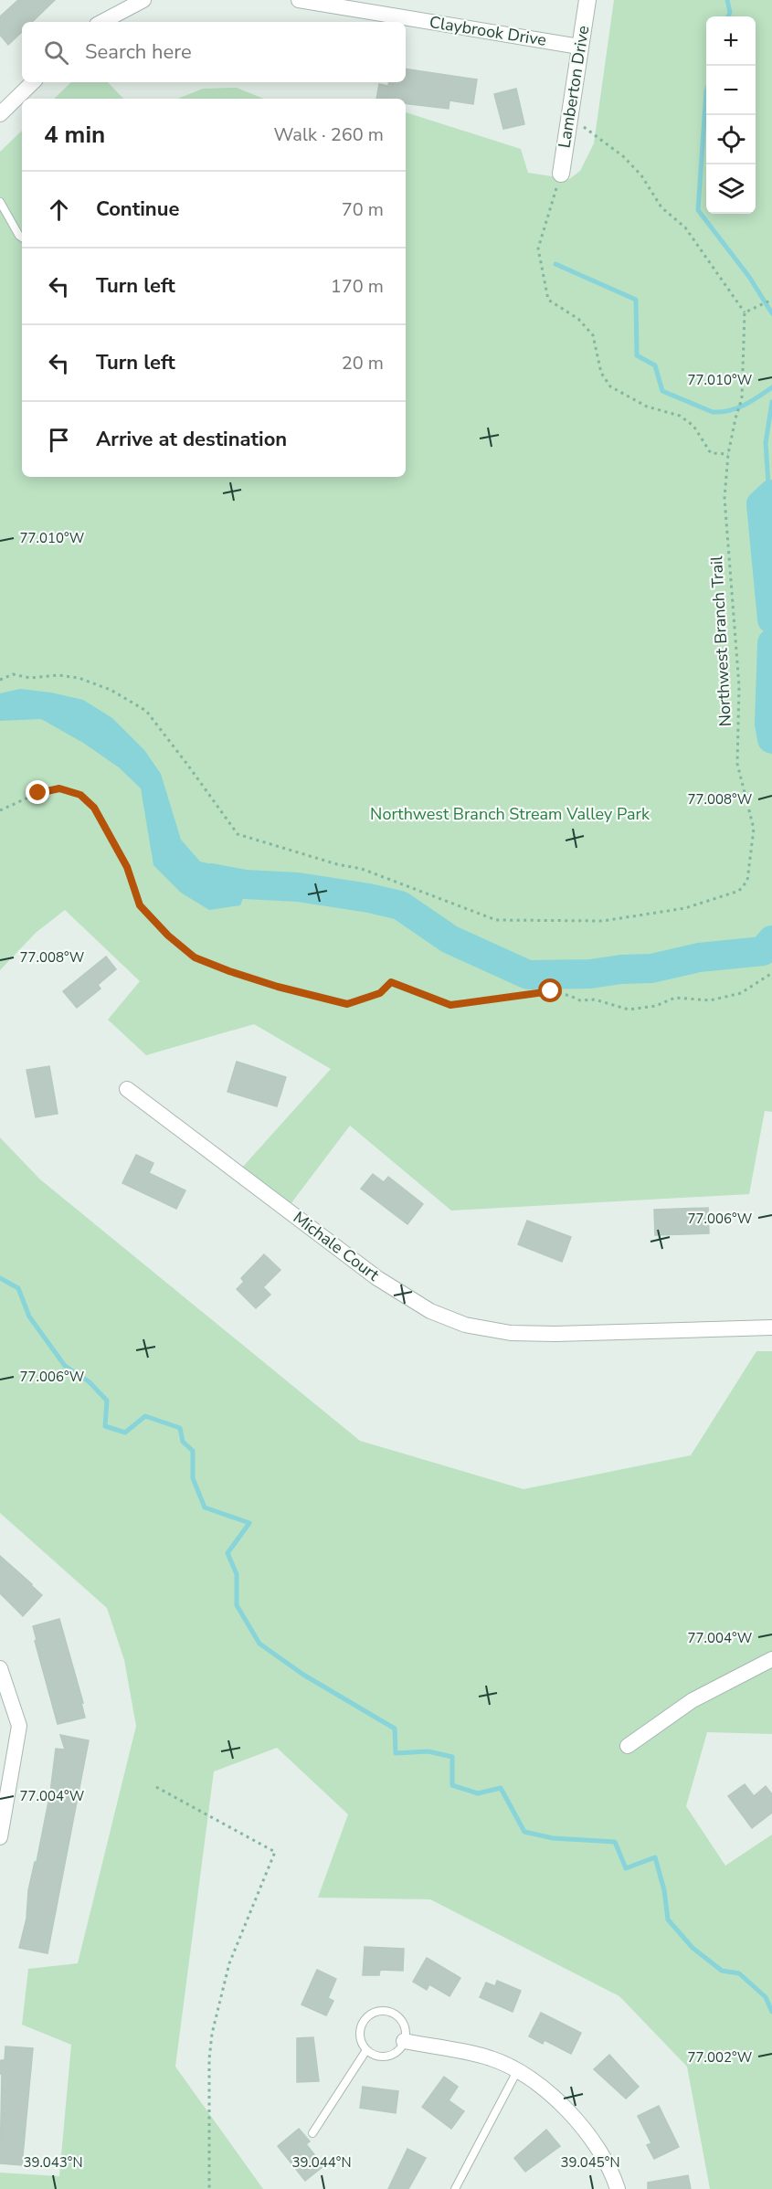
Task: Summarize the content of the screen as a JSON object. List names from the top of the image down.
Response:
{
  "streets": {
    "street": ["Claybrook Drive", "Lamberton Drive", "Michale Court"],
    "path": ["Northwest Branch Trail"]
  },
  "crossings": [
    ["Claybrook Drive", "Lamberton Drive"]
  ],
  "parks": ["Northwest Branch Stream Valley Park"],
  "page": {
    "map_buttons": ["+", "−"],
    "search": "Search here",
    "heading": ["4 min", "Walk · 260 m"],
    "list": [
      ["Continue", "70 m"],
      ["Turn left", "170 m"],
      ["Turn left", "20 m"],
      "Arrive at destination"
    ]
  },
  "coordinates": [
    "77.010°W",
    "77.008°W",
    "77.006°W",
    "77.004°W",
    "77.002°W",
    "39.043°N",
    "39.044°N",
    "39.045°N"
  ]
}
